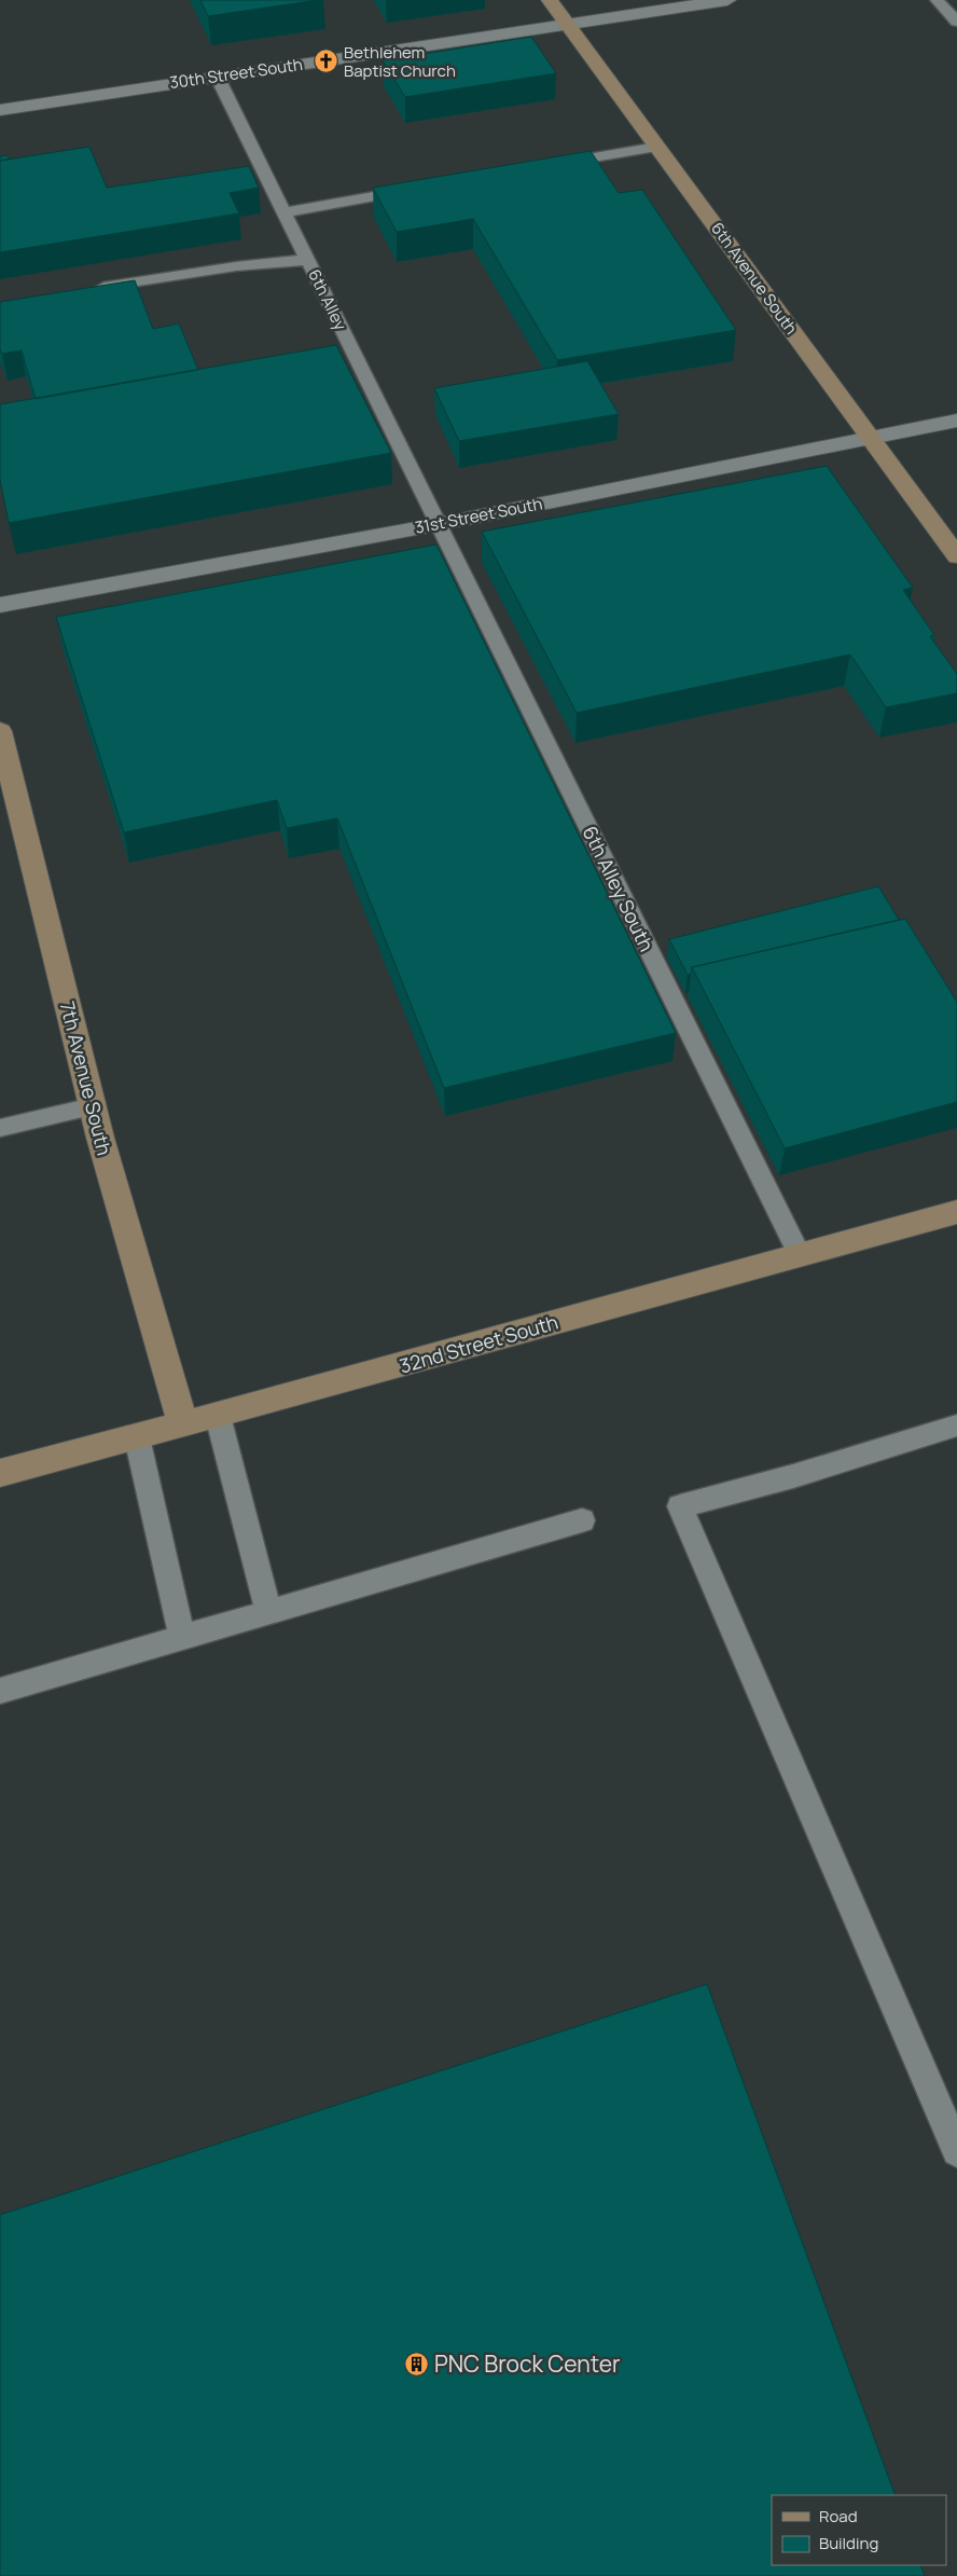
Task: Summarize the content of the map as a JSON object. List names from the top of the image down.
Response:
{
  "streets": {
    "main road": ["6th Avenue South", "7th Avenue South", "32nd Street South"],
    "street": ["30th Street South", "31st Street South"],
    "lane": ["6th Alley", "6th Alley South"]
  },
  "crossings": [
    ["30th Street South", "6th Avenue South"],
    ["30th Street South", "6th Alley"],
    ["6th Avenue South", "31st Street South"],
    ["6th Alley", "31st Street South"],
    ["6th Alley", "6th Alley South"],
    ["31st Street South", "6th Alley South"],
    ["6th Alley South", "32nd Street South"],
    ["7th Avenue South", "32nd Street South"]
  ],
  "places": {
    "church": ["Bethlehem Baptist Church"],
    "building": ["PNC Brock Center"]
  },
  "legend": ["Road", "Building"]
}
